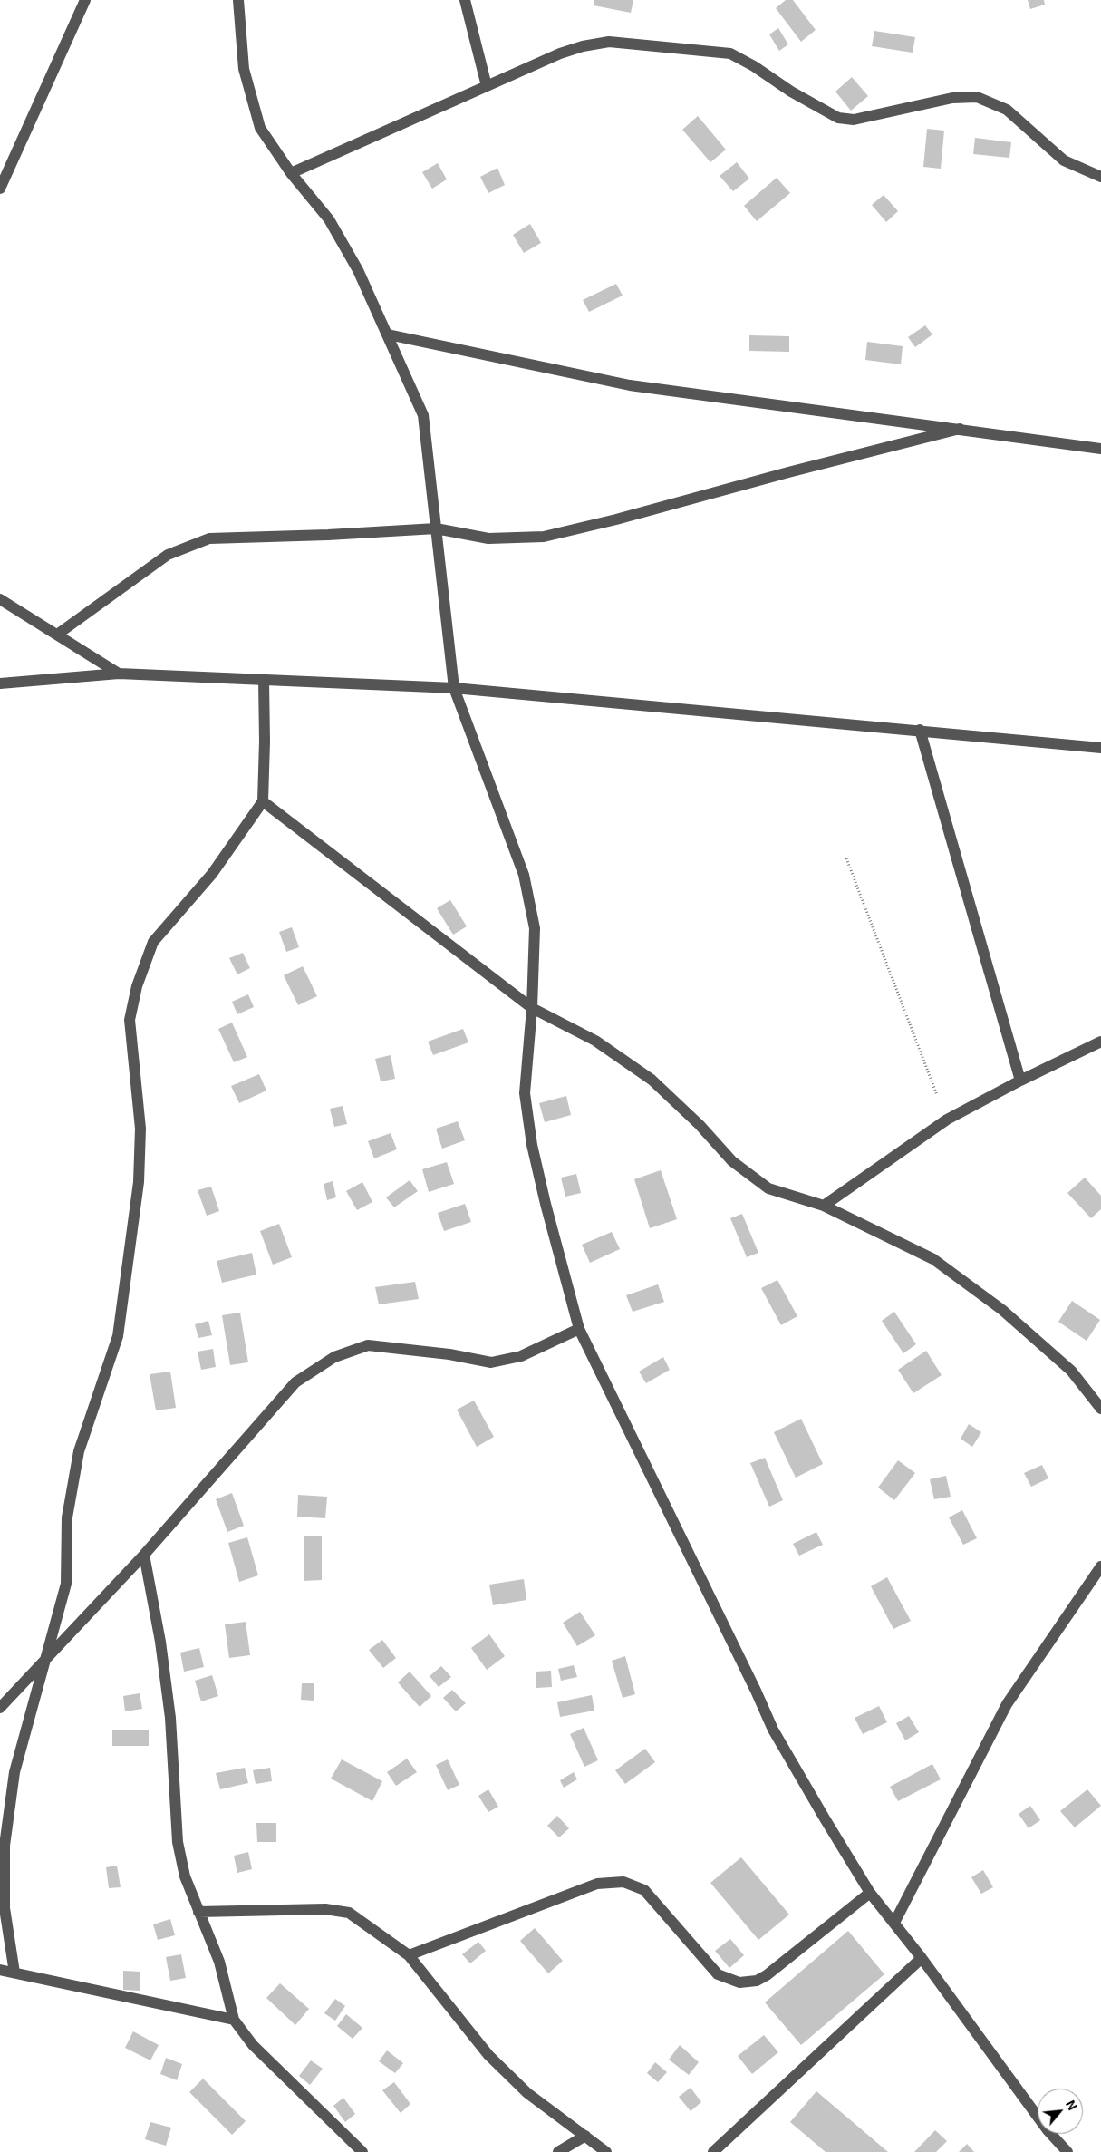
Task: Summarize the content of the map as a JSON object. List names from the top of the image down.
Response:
{
  "north": "top right"
}
